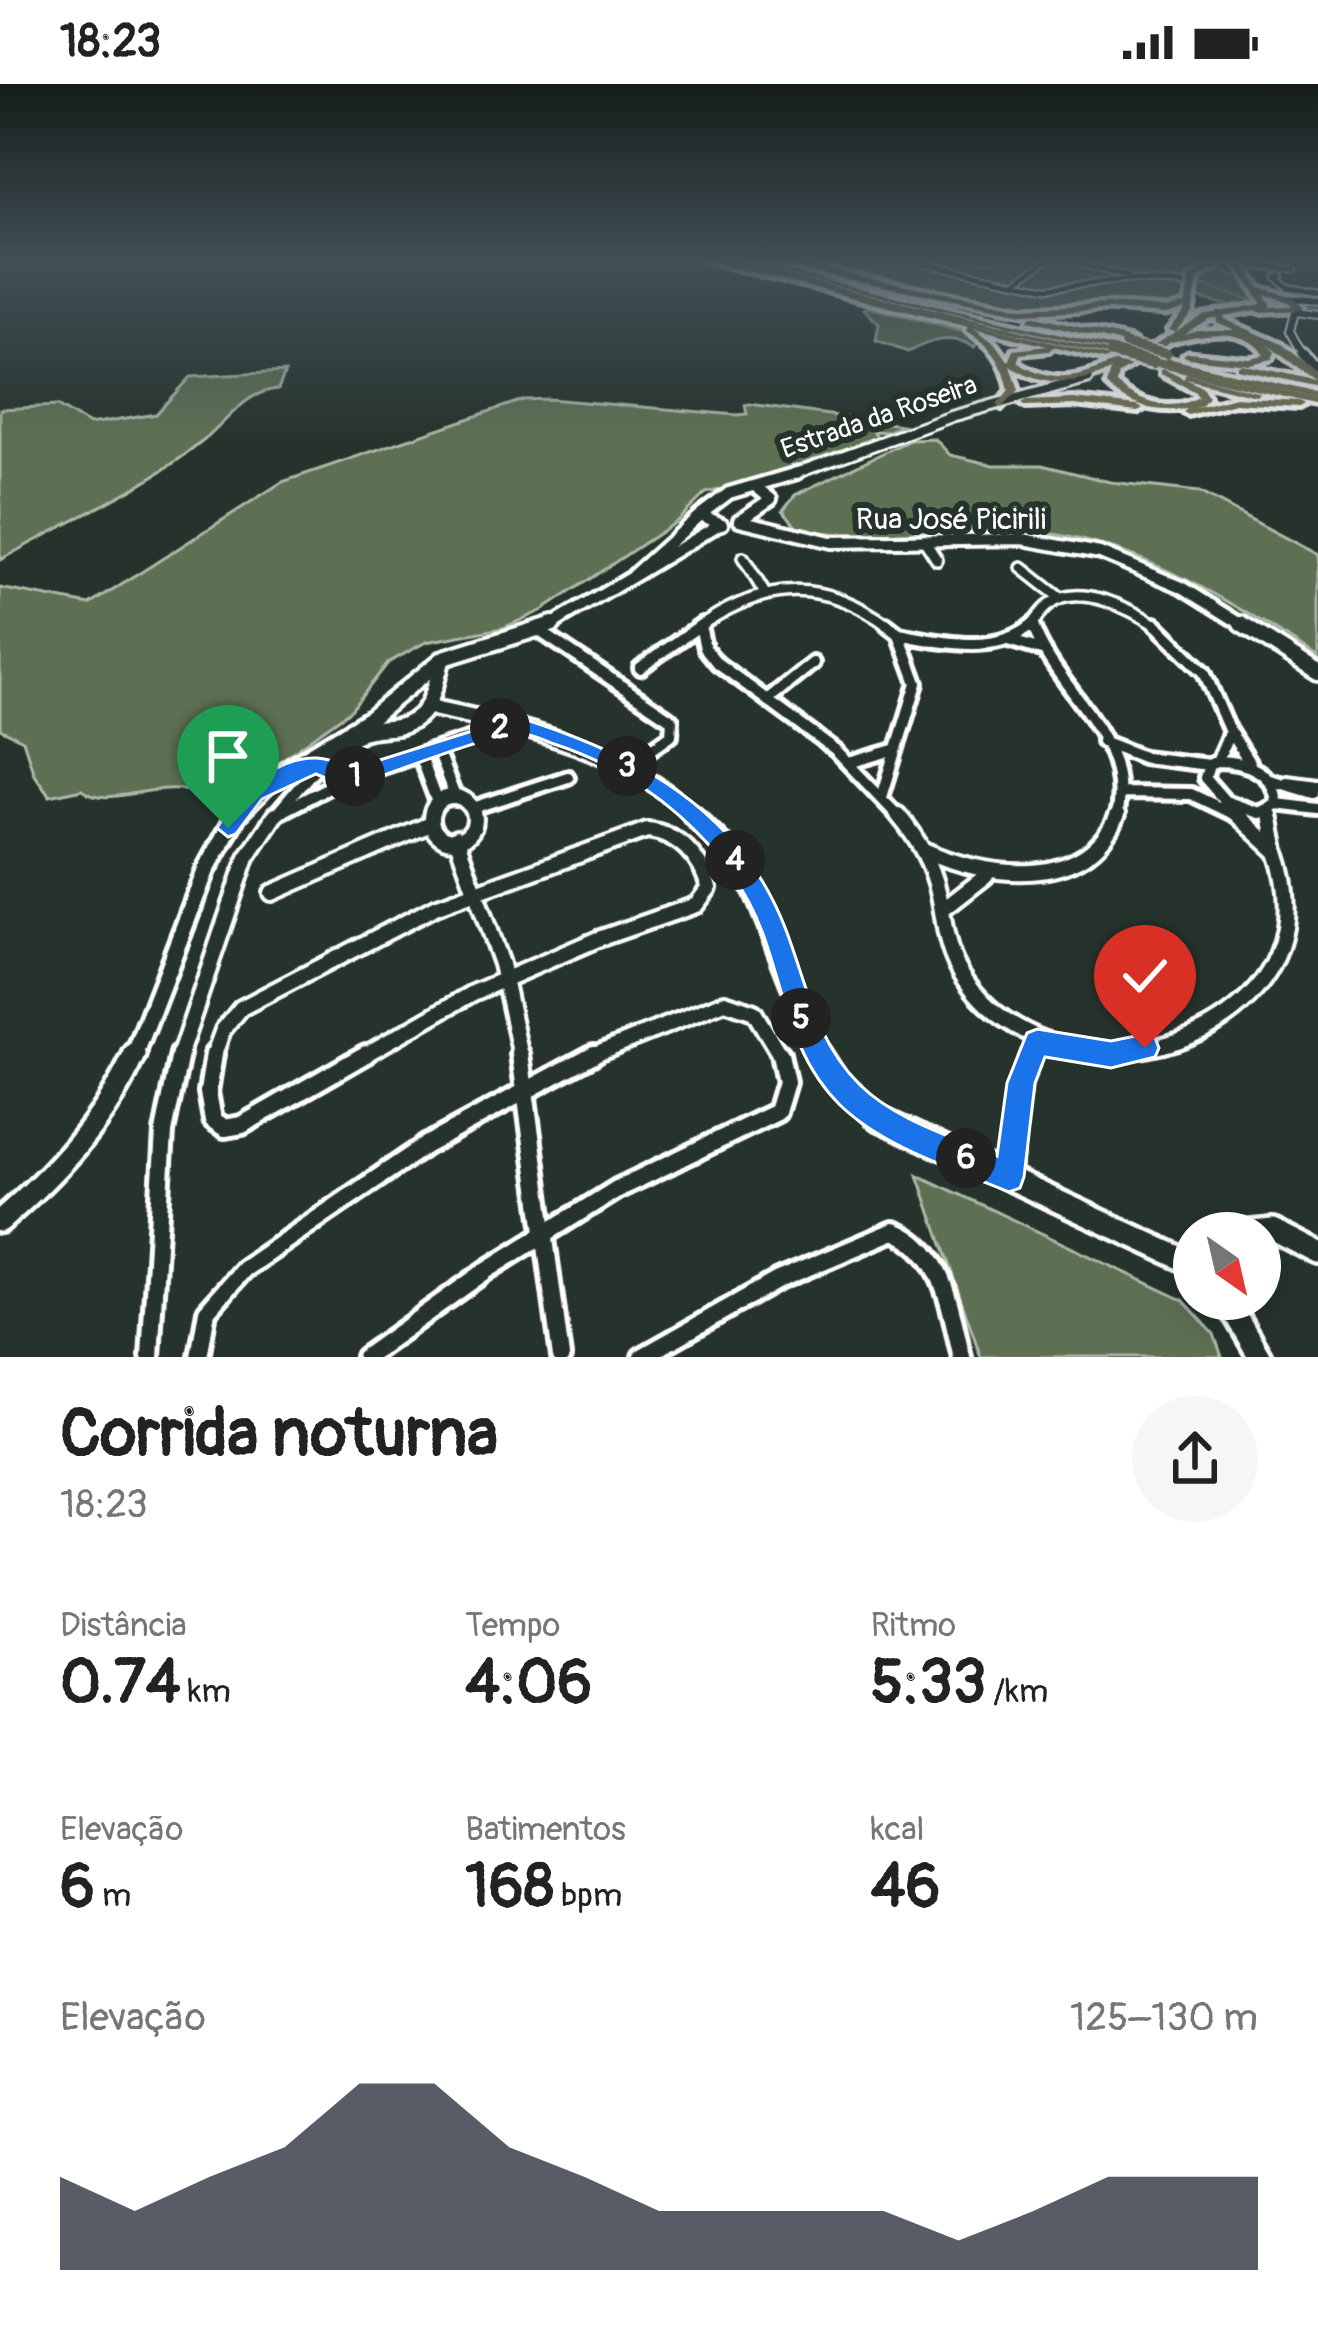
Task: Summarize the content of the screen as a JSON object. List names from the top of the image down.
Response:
{
  "streets": {
    "street": ["Estrada da Roseira", "Rua José Picirili"]
  },
  "crossings": [
    ["Estrada da Roseira", "Rua José Picirili"]
  ],
  "north": "bottom right",
  "page": {
    "status": "18:23",
    "pins": [
      "2",
      "3",
      "1",
      "4",
      "5",
      "6"
    ],
    "heading": ["Corrida noturna", "18:23"],
    "stats": [
      ["Distância", "0.74 km"],
      ["Tempo", "4:06"],
      ["Ritmo", "5:33 /km"],
      ["Elevação", "6 m"],
      ["Batimentos", "168 bpm"],
      ["kcal", "46"]
    ],
    "chart": ["Elevação", "125–130 m"]
  }
}
